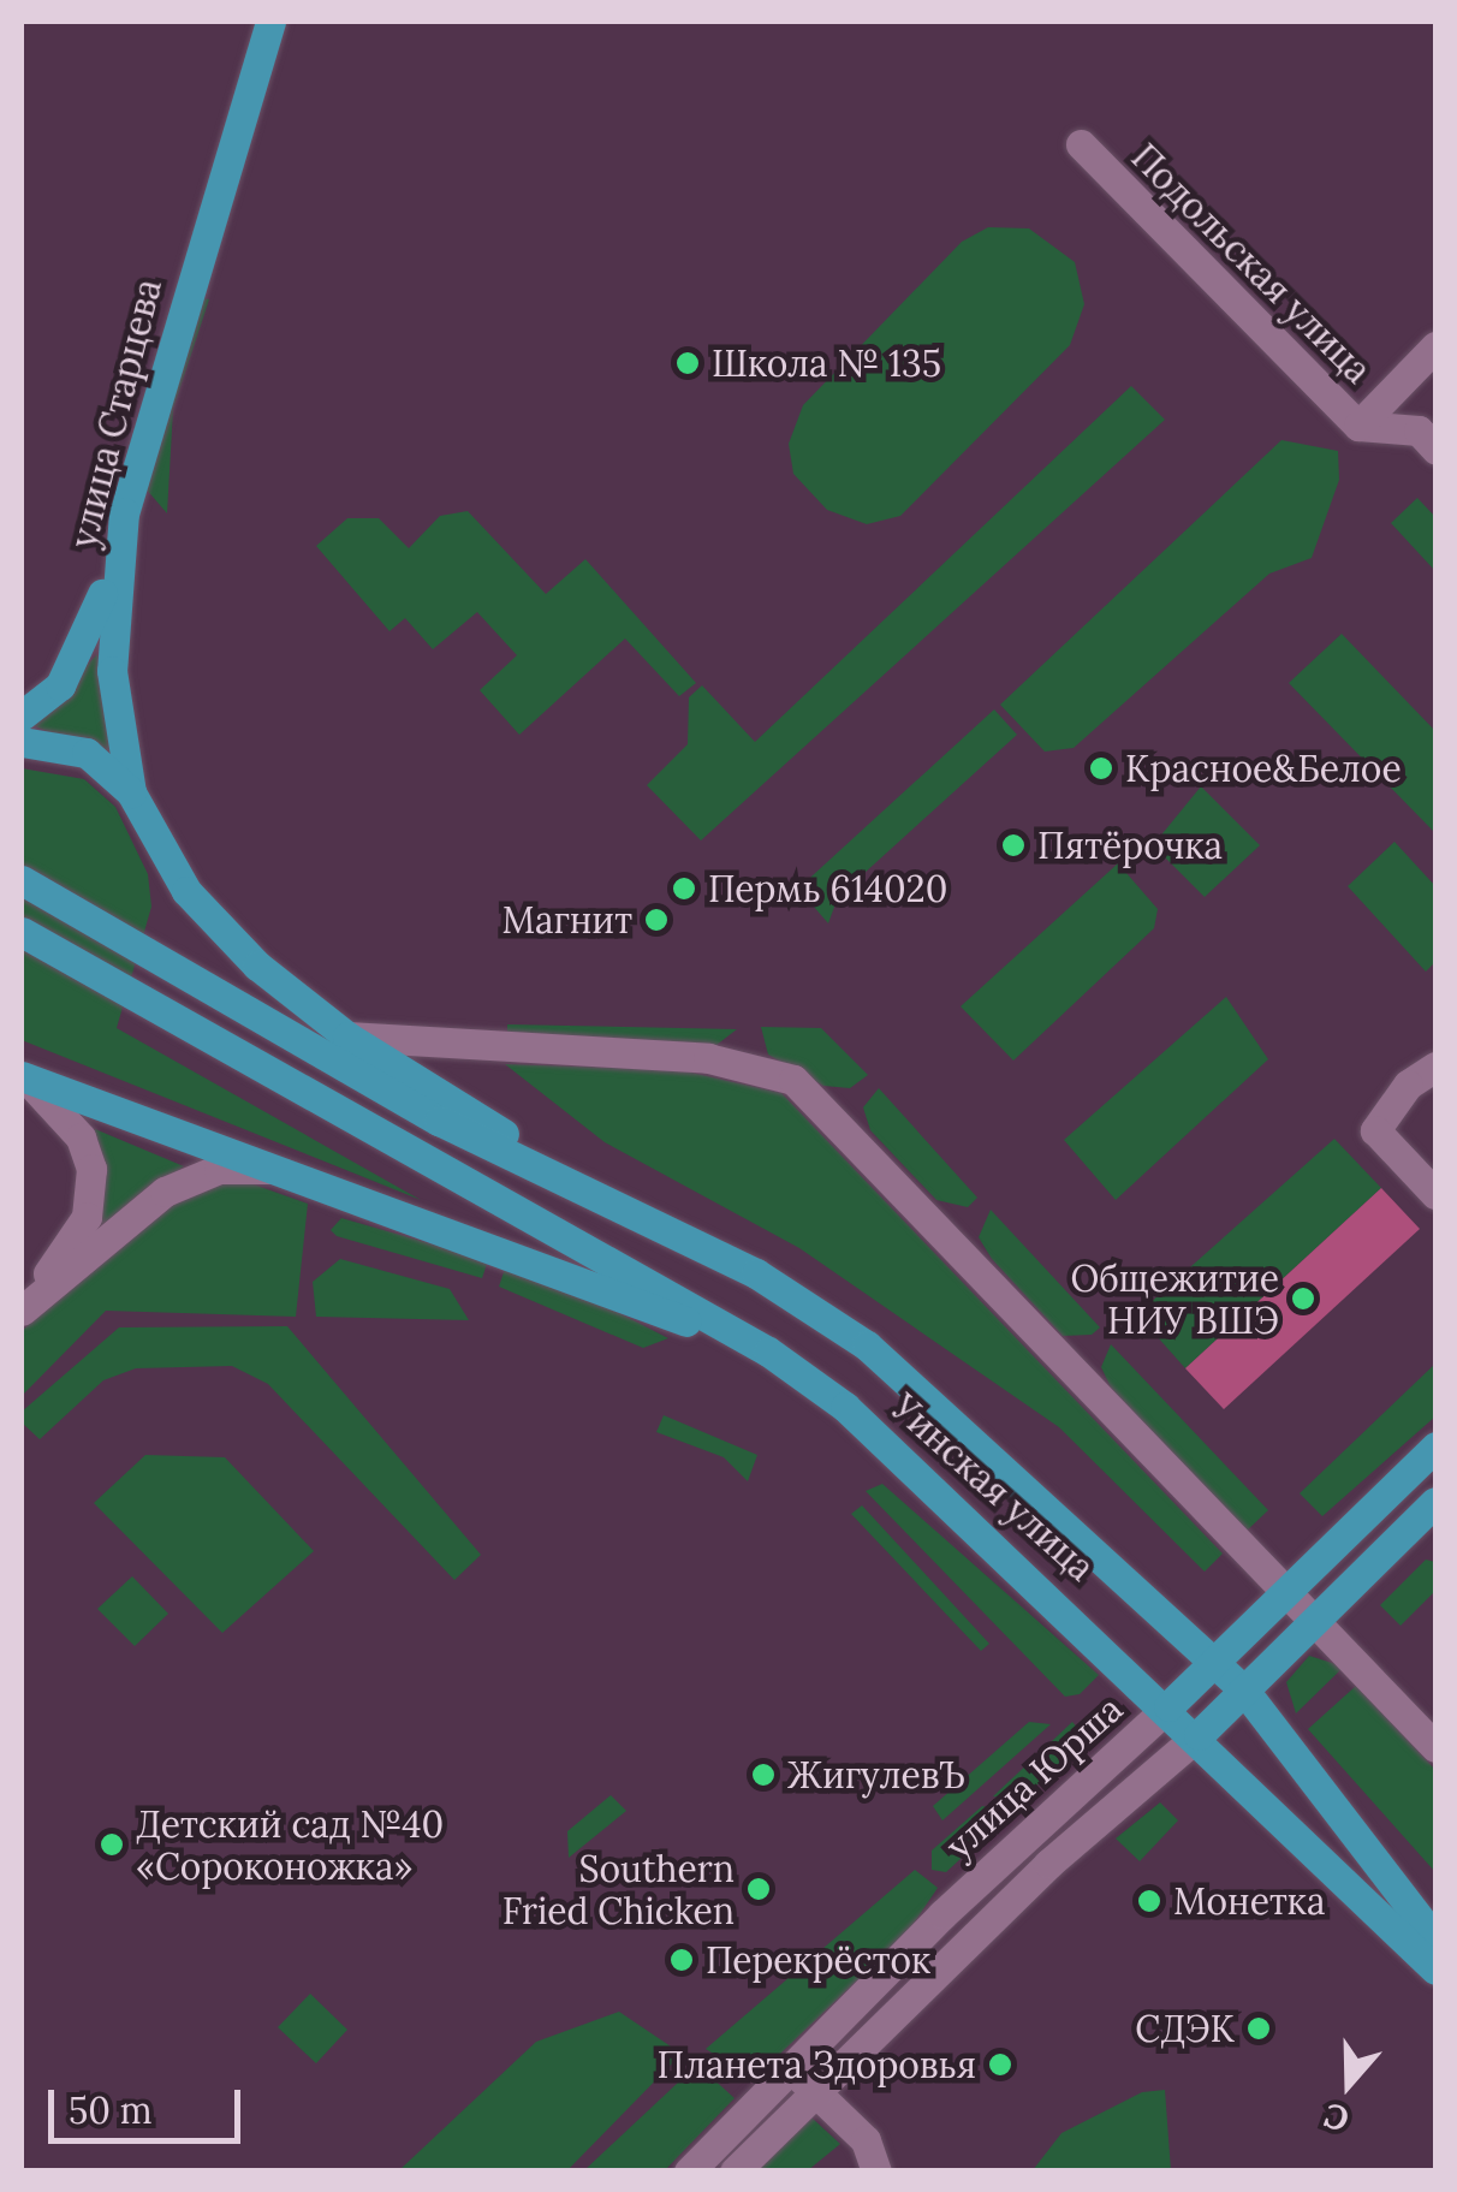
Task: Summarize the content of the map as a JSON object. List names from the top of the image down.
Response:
{
  "streets": {
    "main road": ["улица Старцева", "Уинская улица", "улица Юрша"],
    "street": ["Подольская улица"]
  },
  "crossings": [
    ["улица Старцева", "Уинская улица"],
    ["Уинская улица", "улица Юрша"]
  ],
  "places": [
    "Школа № 135",
    "Красное&Белое",
    "Пятёрочка",
    "Пермь 614020",
    "Магнит",
    "Общежитие НИУ ВШЭ",
    "ЖигулевЪ",
    "Детский сад №40 «Сороконожка»",
    "Southern Fried Chicken",
    "Монетка",
    "Перекрёсток",
    "СДЭК",
    "Планета Здоровья"
  ],
  "scale_bar": "50 m",
  "north": "bottom"
}
